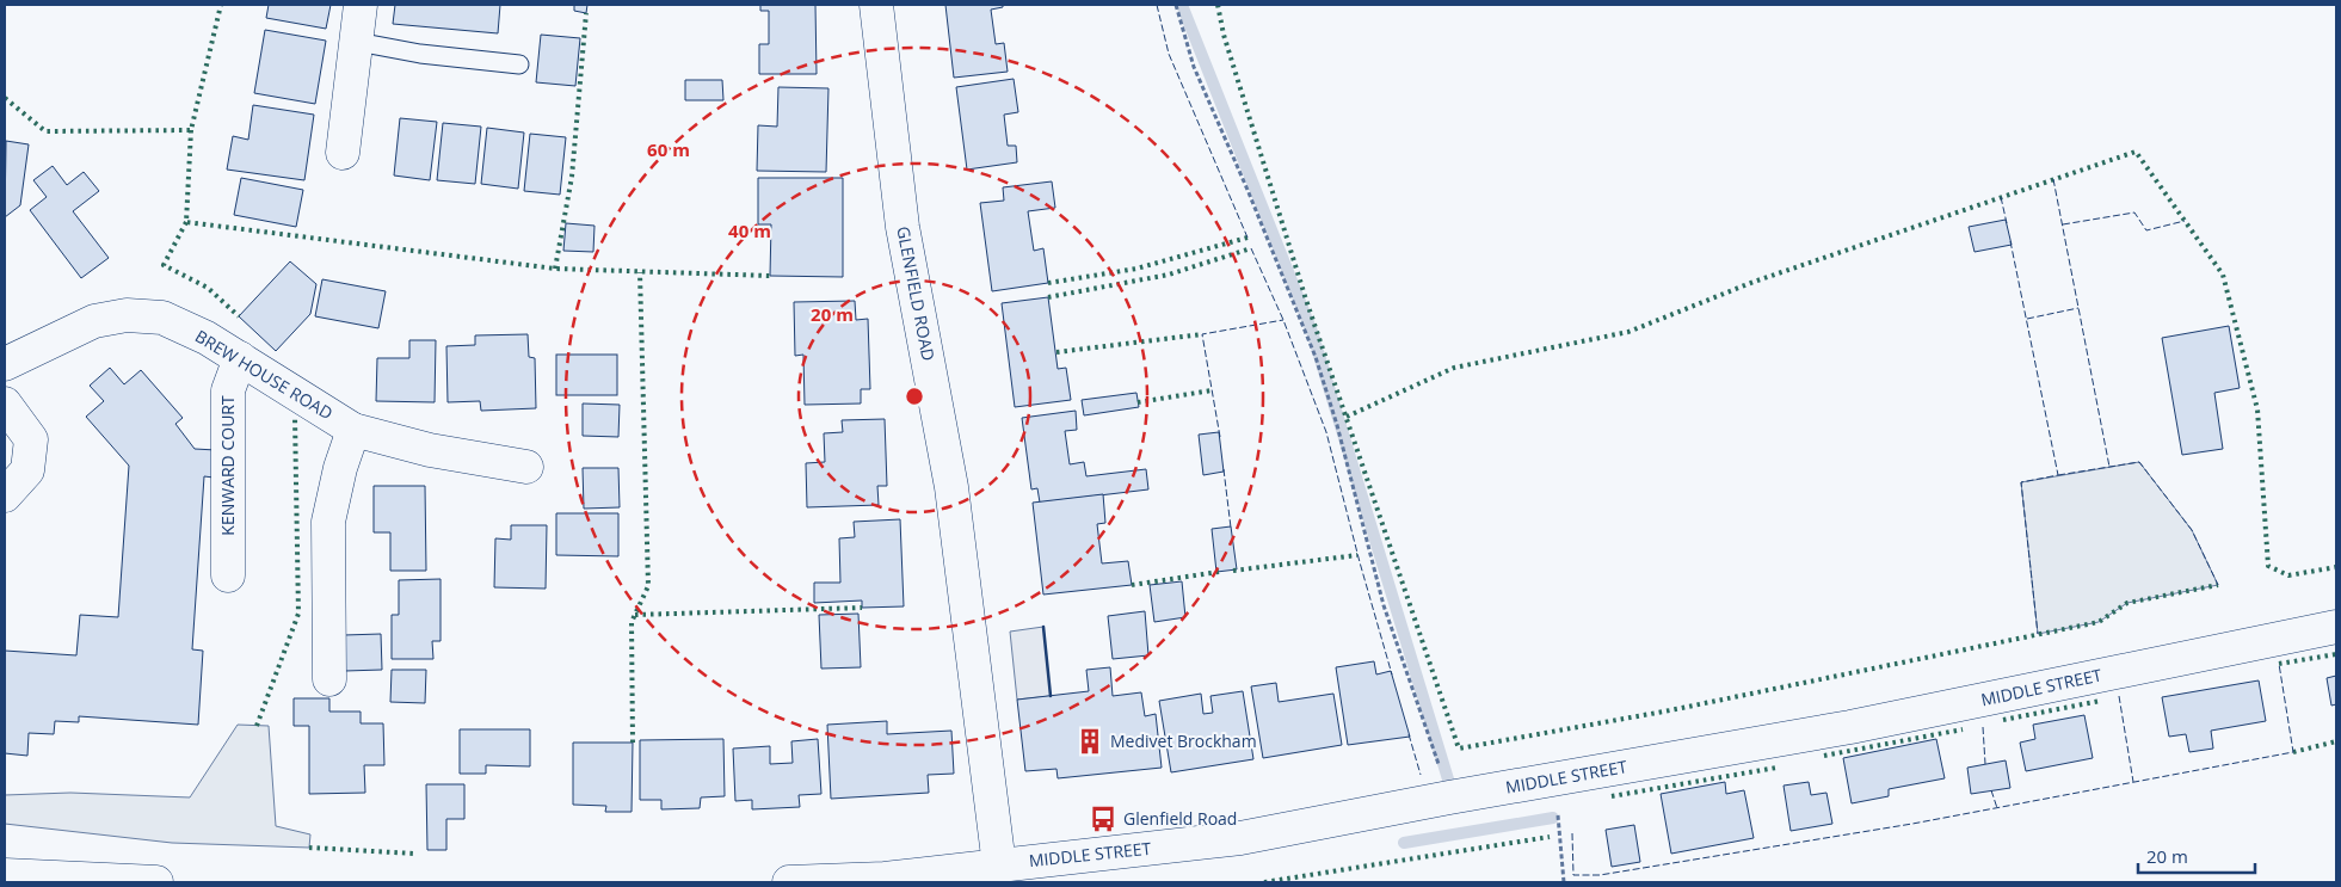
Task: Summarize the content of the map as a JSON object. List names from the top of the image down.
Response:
{
  "streets": {
    "street": [
      "GLENFIELD ROAD",
      "BREW HOUSE ROAD",
      "KENWARD COURT",
      "MIDDLE STREET"
    ]
  },
  "crossings": [
    ["GLENFIELD ROAD", "MIDDLE STREET"],
    ["BREW HOUSE ROAD", "KENWARD COURT"]
  ],
  "places": {
    "building": ["Medivet Brockham"],
    "bus stop": ["Glenfield Road"]
  },
  "scale_bar": "20 m",
  "rings": ["60 m", "40 m", "20 m"]
}
